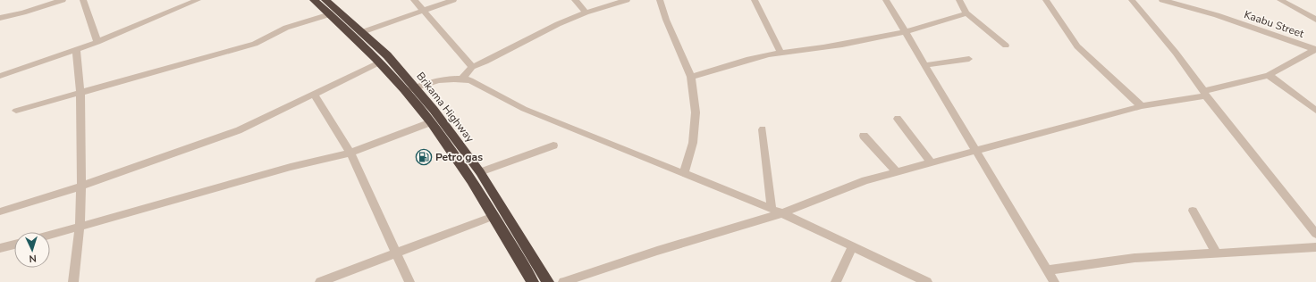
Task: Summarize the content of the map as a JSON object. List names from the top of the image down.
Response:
{
  "streets": {
    "highway": ["Brikama Highway"],
    "street": ["Kaabu Street"]
  },
  "places": {
    "fuel station": ["Petro gas"]
  },
  "north": "bottom"
}
